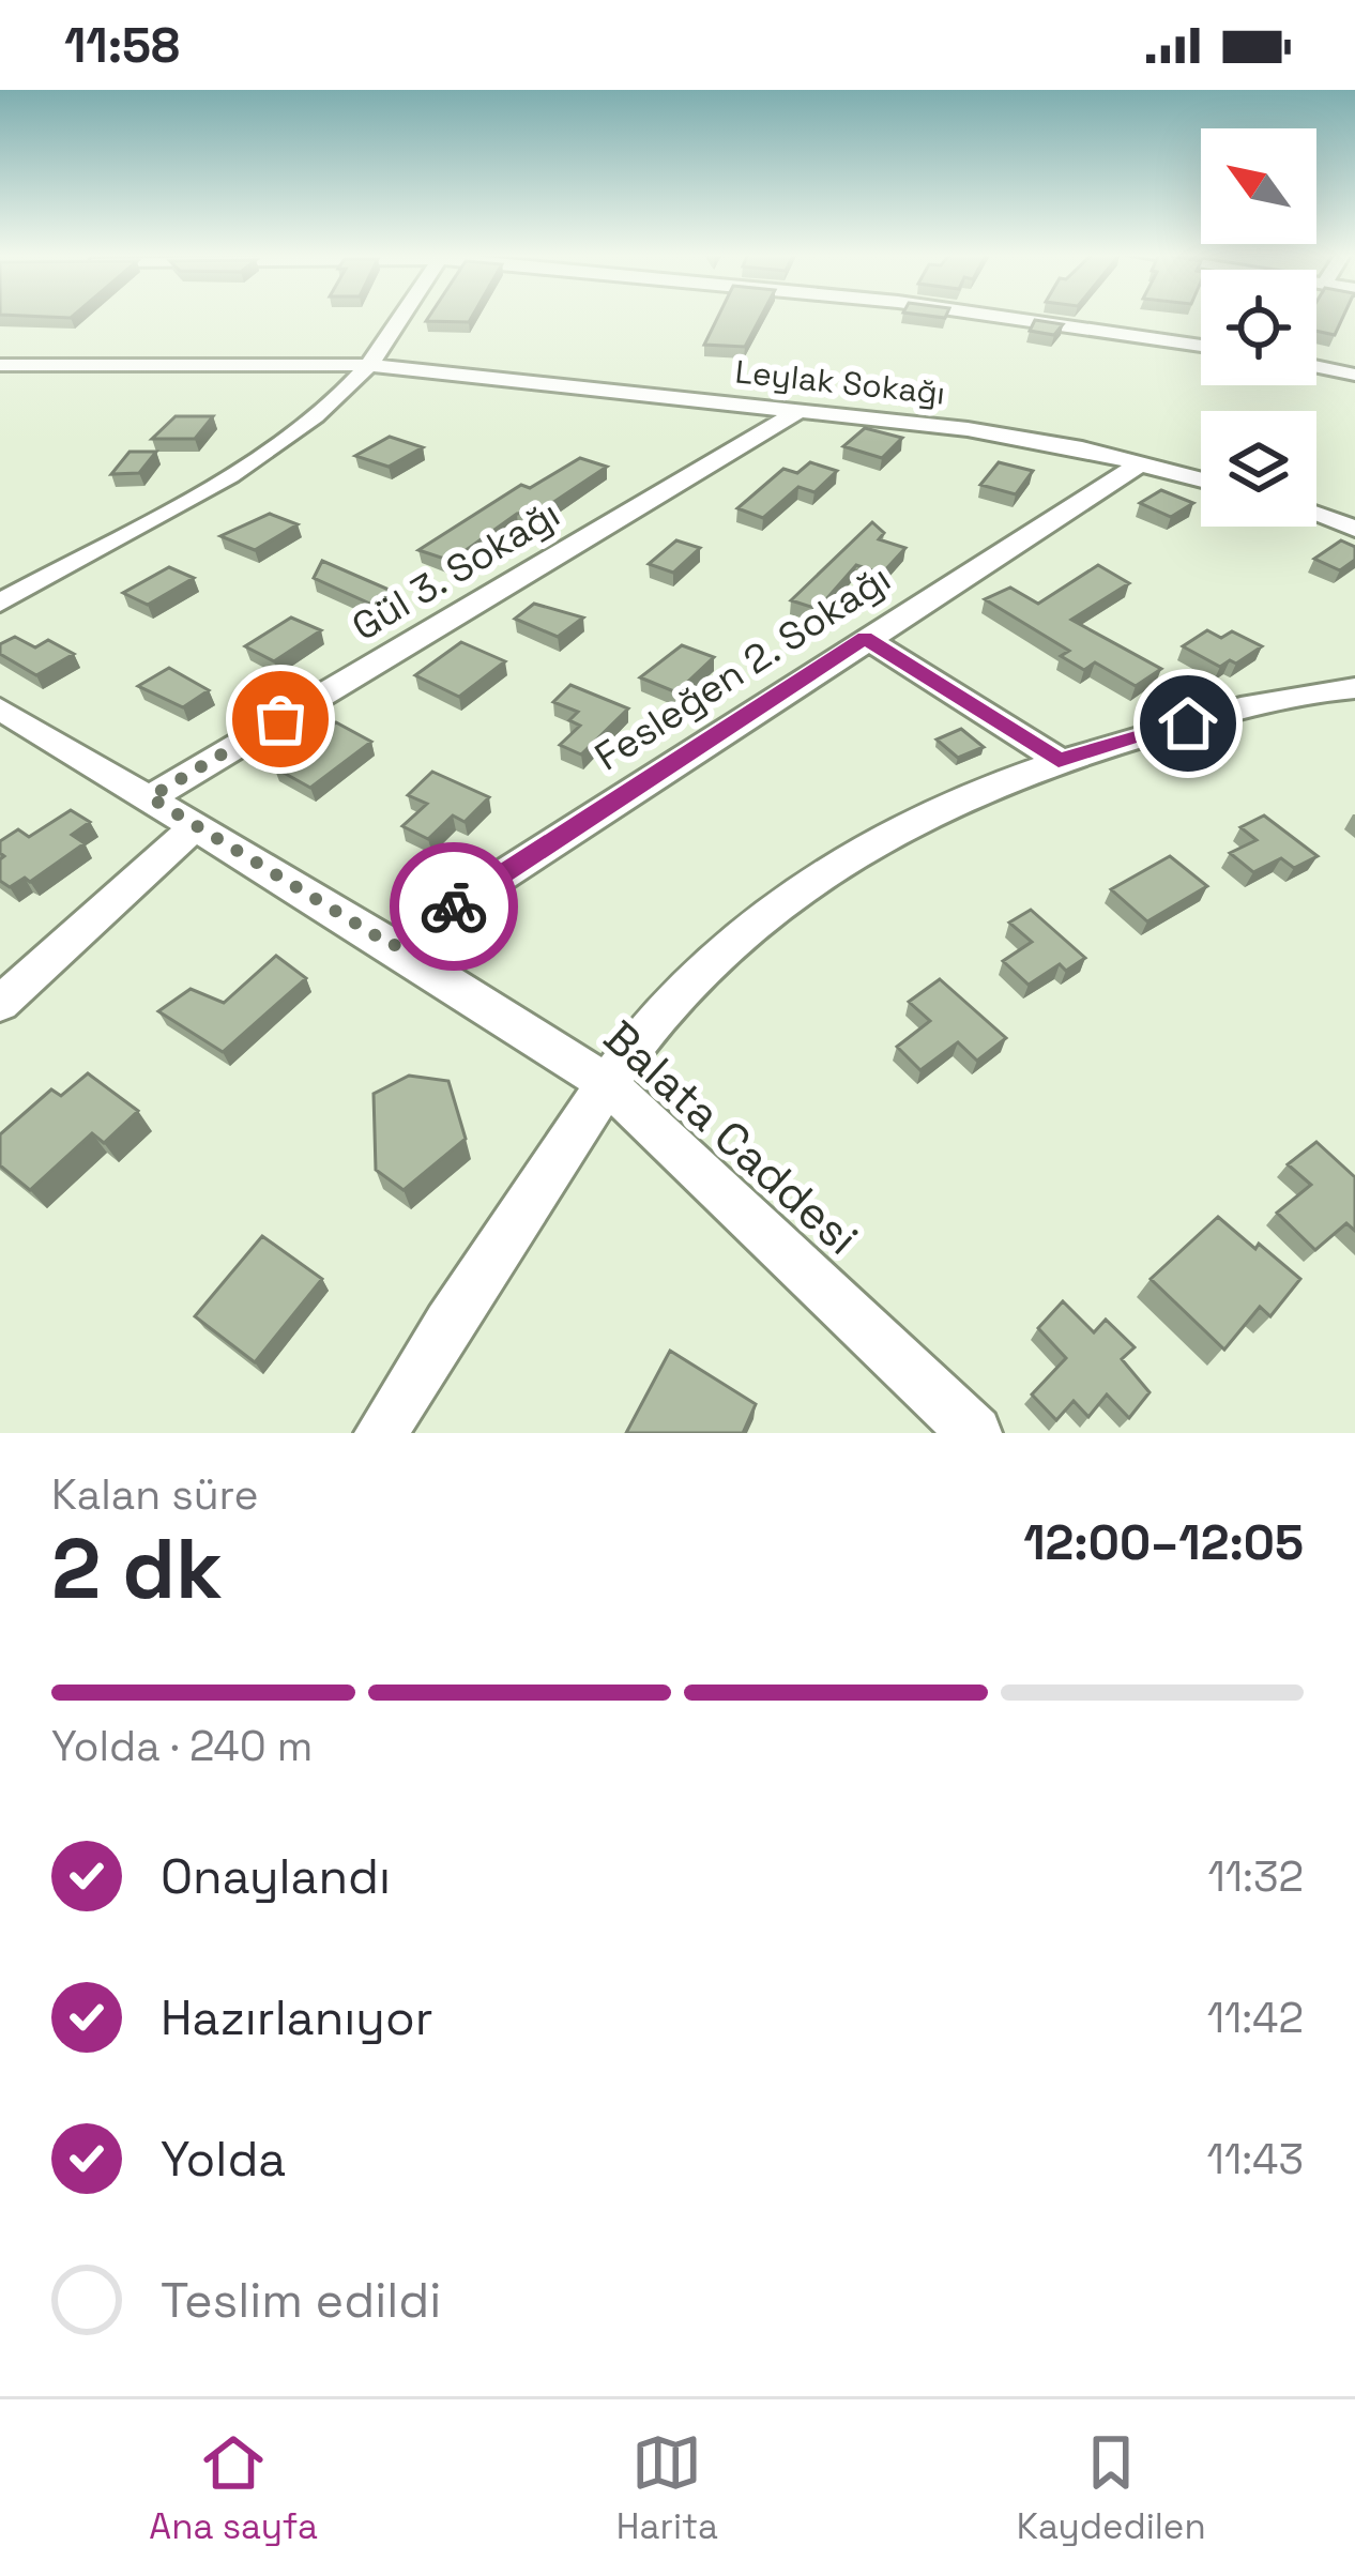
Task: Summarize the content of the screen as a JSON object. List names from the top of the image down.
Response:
{
  "streets": {
    "street": [
      "Leylak Sokağı",
      "Gül 3. Sokağı",
      "Fesleğen 2. Sokağı",
      "Balata Caddesi"
    ]
  },
  "crossings": [
    ["Leylak Sokağı", "Gül 3. Sokağı"],
    ["Leylak Sokağı", "Fesleğen 2. Sokağı"],
    ["Gül 3. Sokağı", "Balata Caddesi"],
    ["Fesleğen 2. Sokağı", "Balata Caddesi"]
  ],
  "north": "top left",
  "page": {
    "status": "11:58",
    "heading": ["2 dk", "Kalan süre", "12:00–12:05"],
    "bar": "Yolda · 240 m",
    "list": [
      ["Onaylandı", "11:32"],
      ["Hazırlanıyor", "11:42"],
      ["Yolda", "11:43"],
      "Teslim edildi"
    ],
    "tabs": ["Ana sayfa", "Harita", "Kaydedilen"]
  }
}
